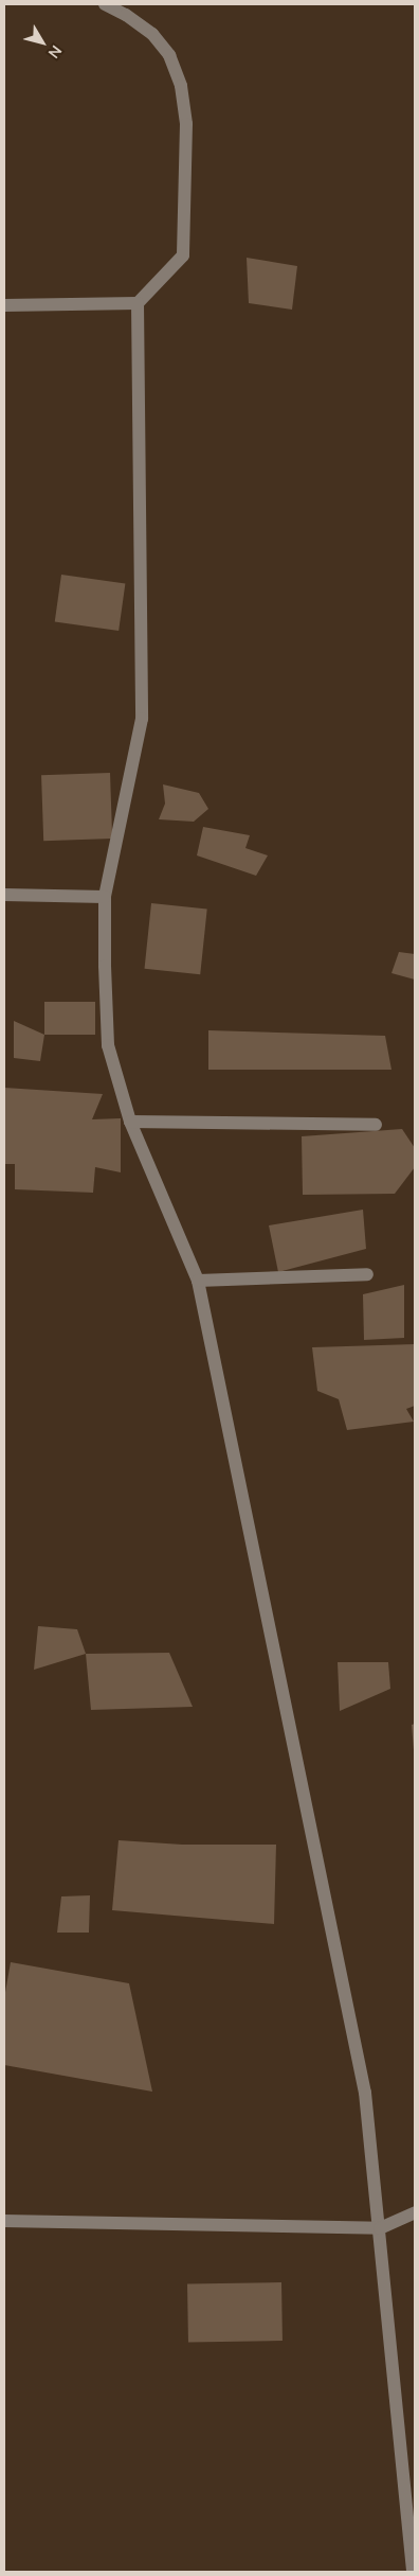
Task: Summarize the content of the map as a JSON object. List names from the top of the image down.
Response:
{
  "north": "bottom right"
}
